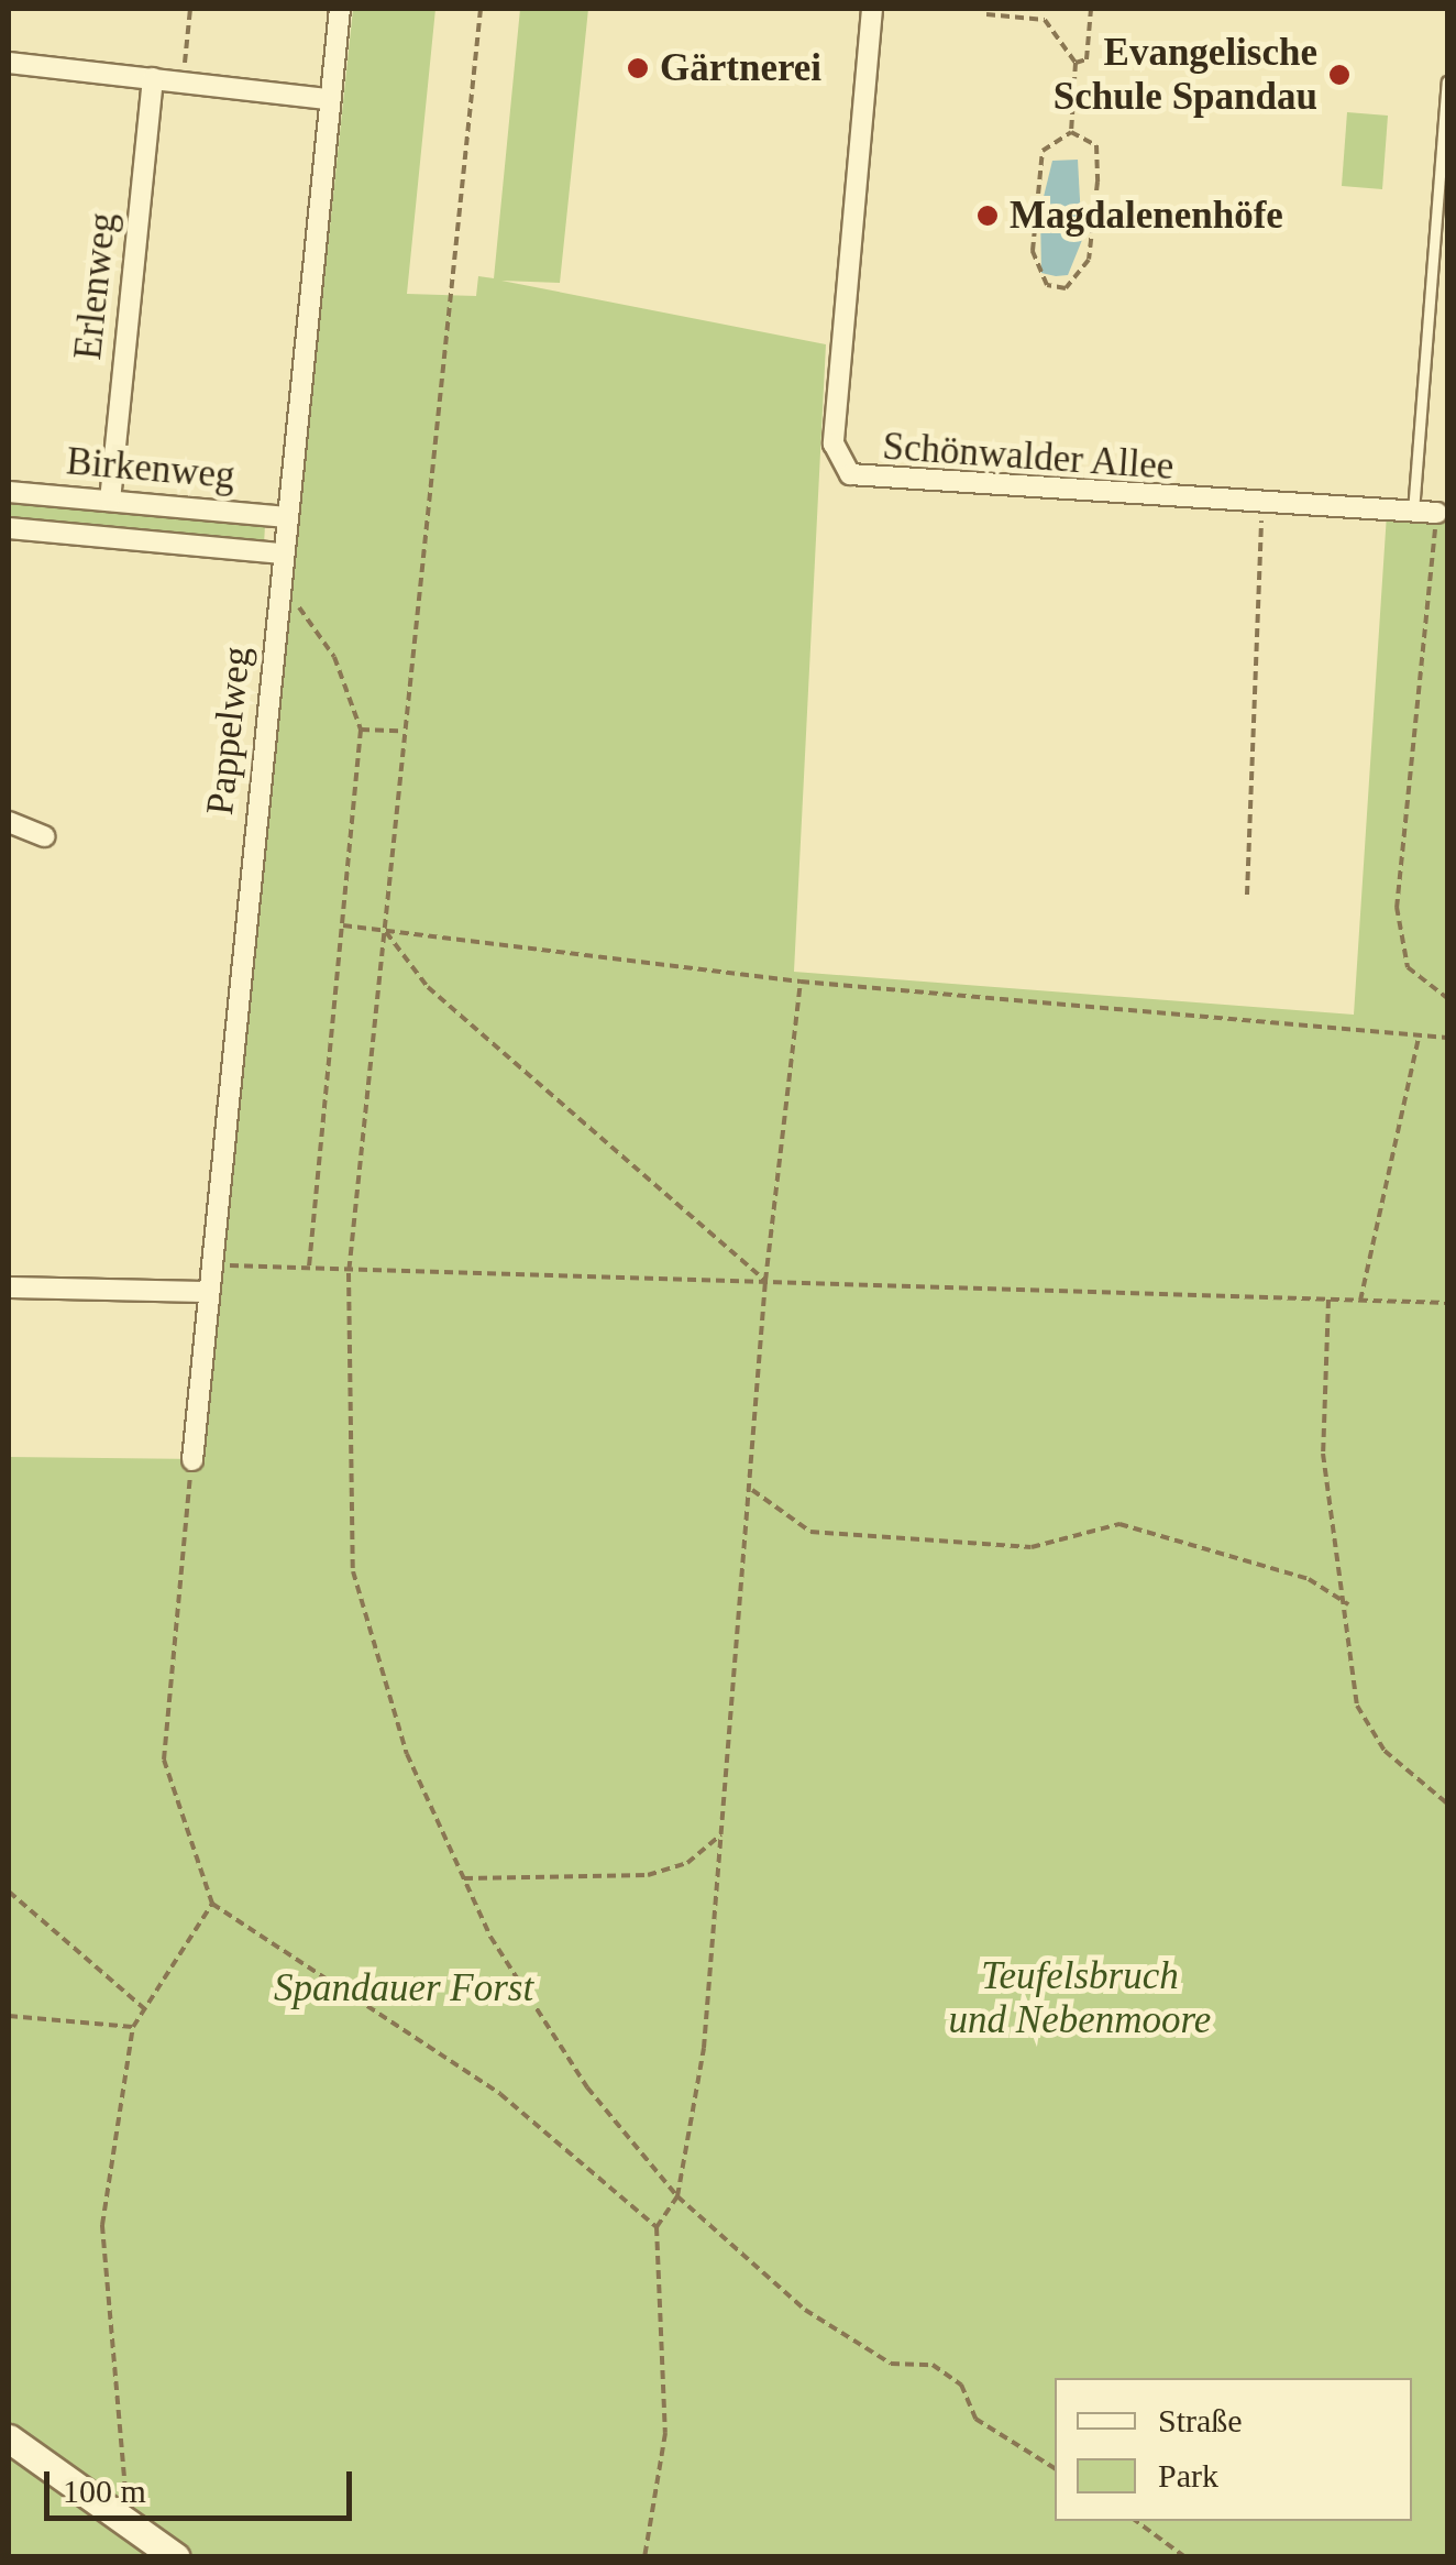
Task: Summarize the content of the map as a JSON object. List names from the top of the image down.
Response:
{
  "streets": {
    "street": [
      "Erlenweg",
      "Schönwalder Allee",
      "Birkenweg",
      "Pappelweg"
    ]
  },
  "crossings": [
    ["Erlenweg", "Birkenweg"],
    ["Birkenweg", "Pappelweg"]
  ],
  "parks": ["Teufelsbruch und Nebenmoore", "Spandauer Forst"],
  "places": ["Gärtnerei", "Evangelische Schule Spandau", "Magdalenenhöfe"],
  "legend": ["Straße", "Park"],
  "scale_bar": "100 m"
}
